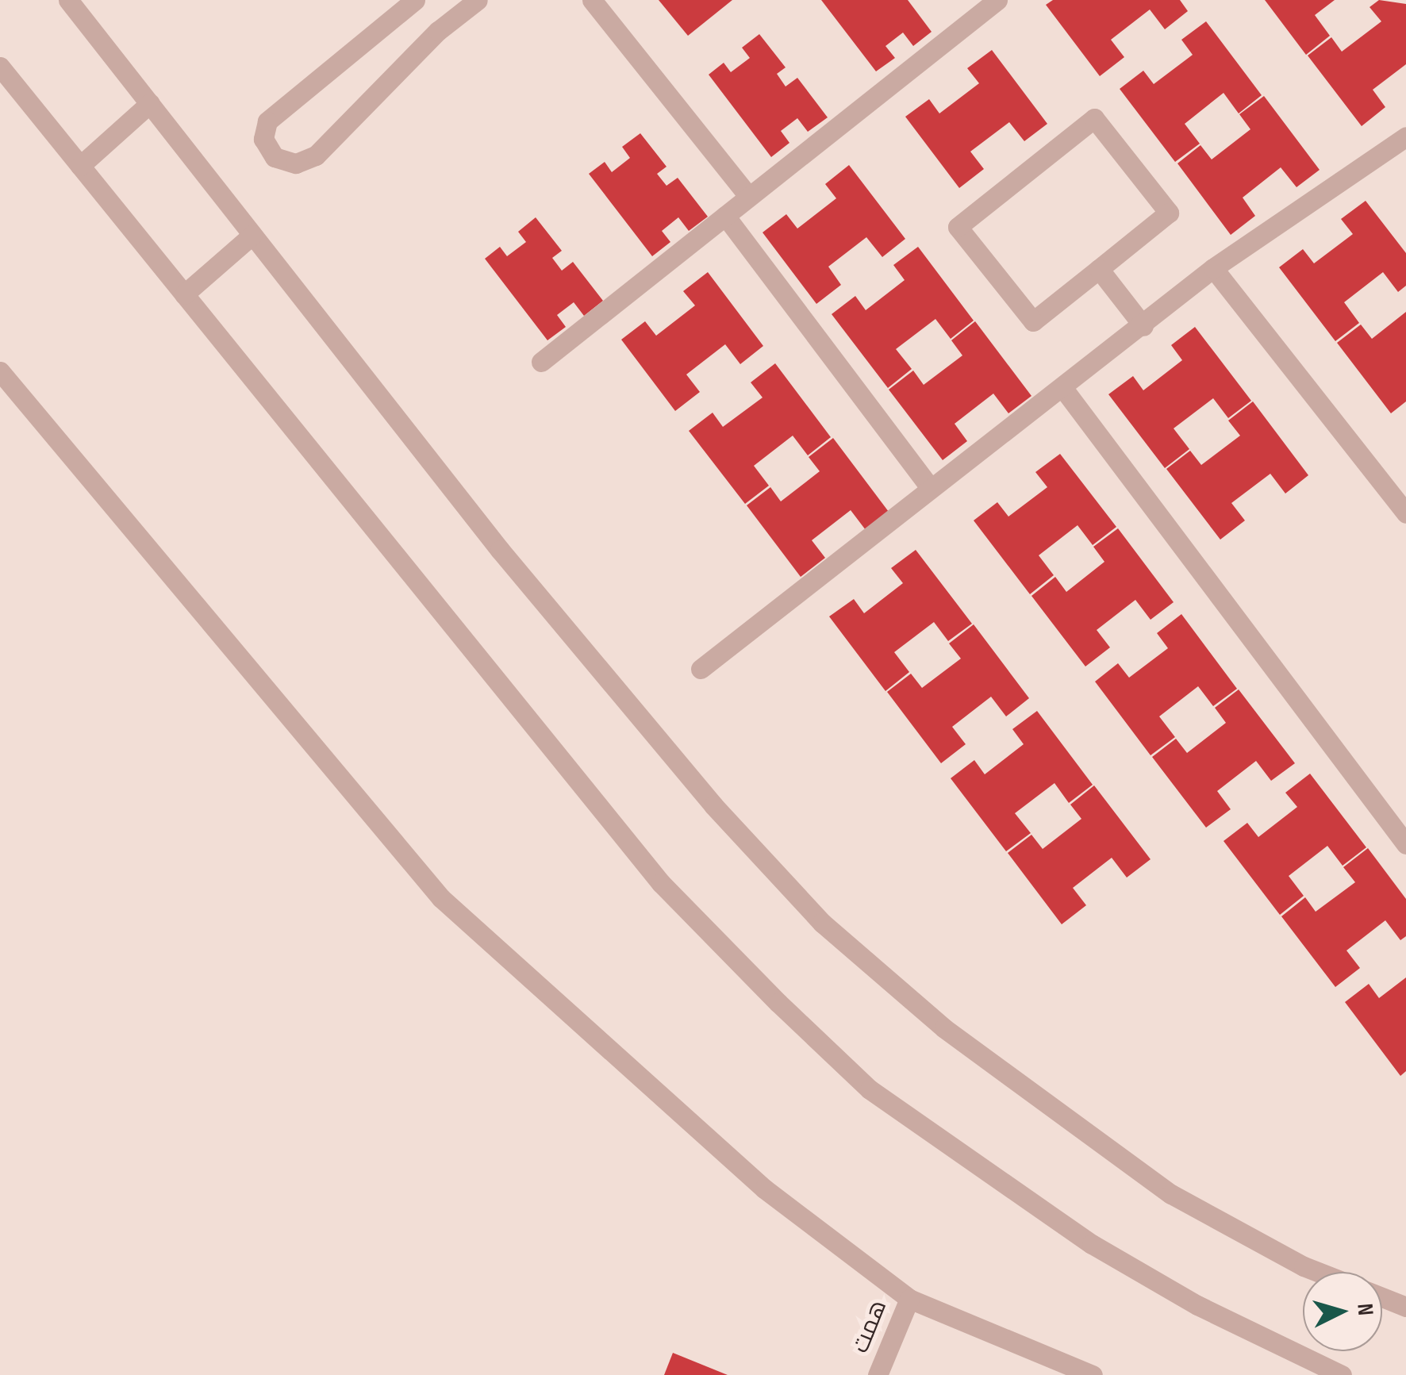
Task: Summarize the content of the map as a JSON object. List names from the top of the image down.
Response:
{
  "streets": {
    "street": ["همت"]
  },
  "north": "right"
}
